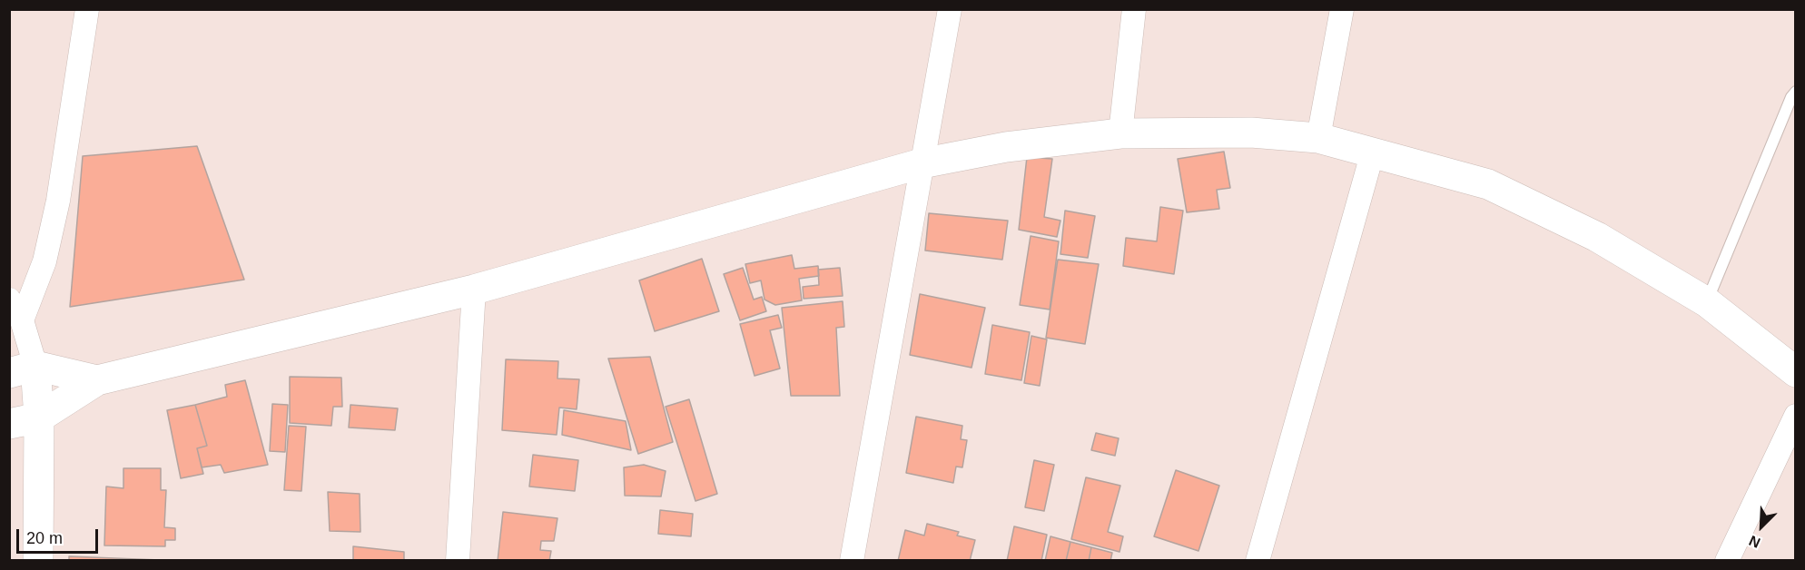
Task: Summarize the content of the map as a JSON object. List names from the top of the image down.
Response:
{
  "scale_bar": "20 m",
  "north": "bottom left"
}
